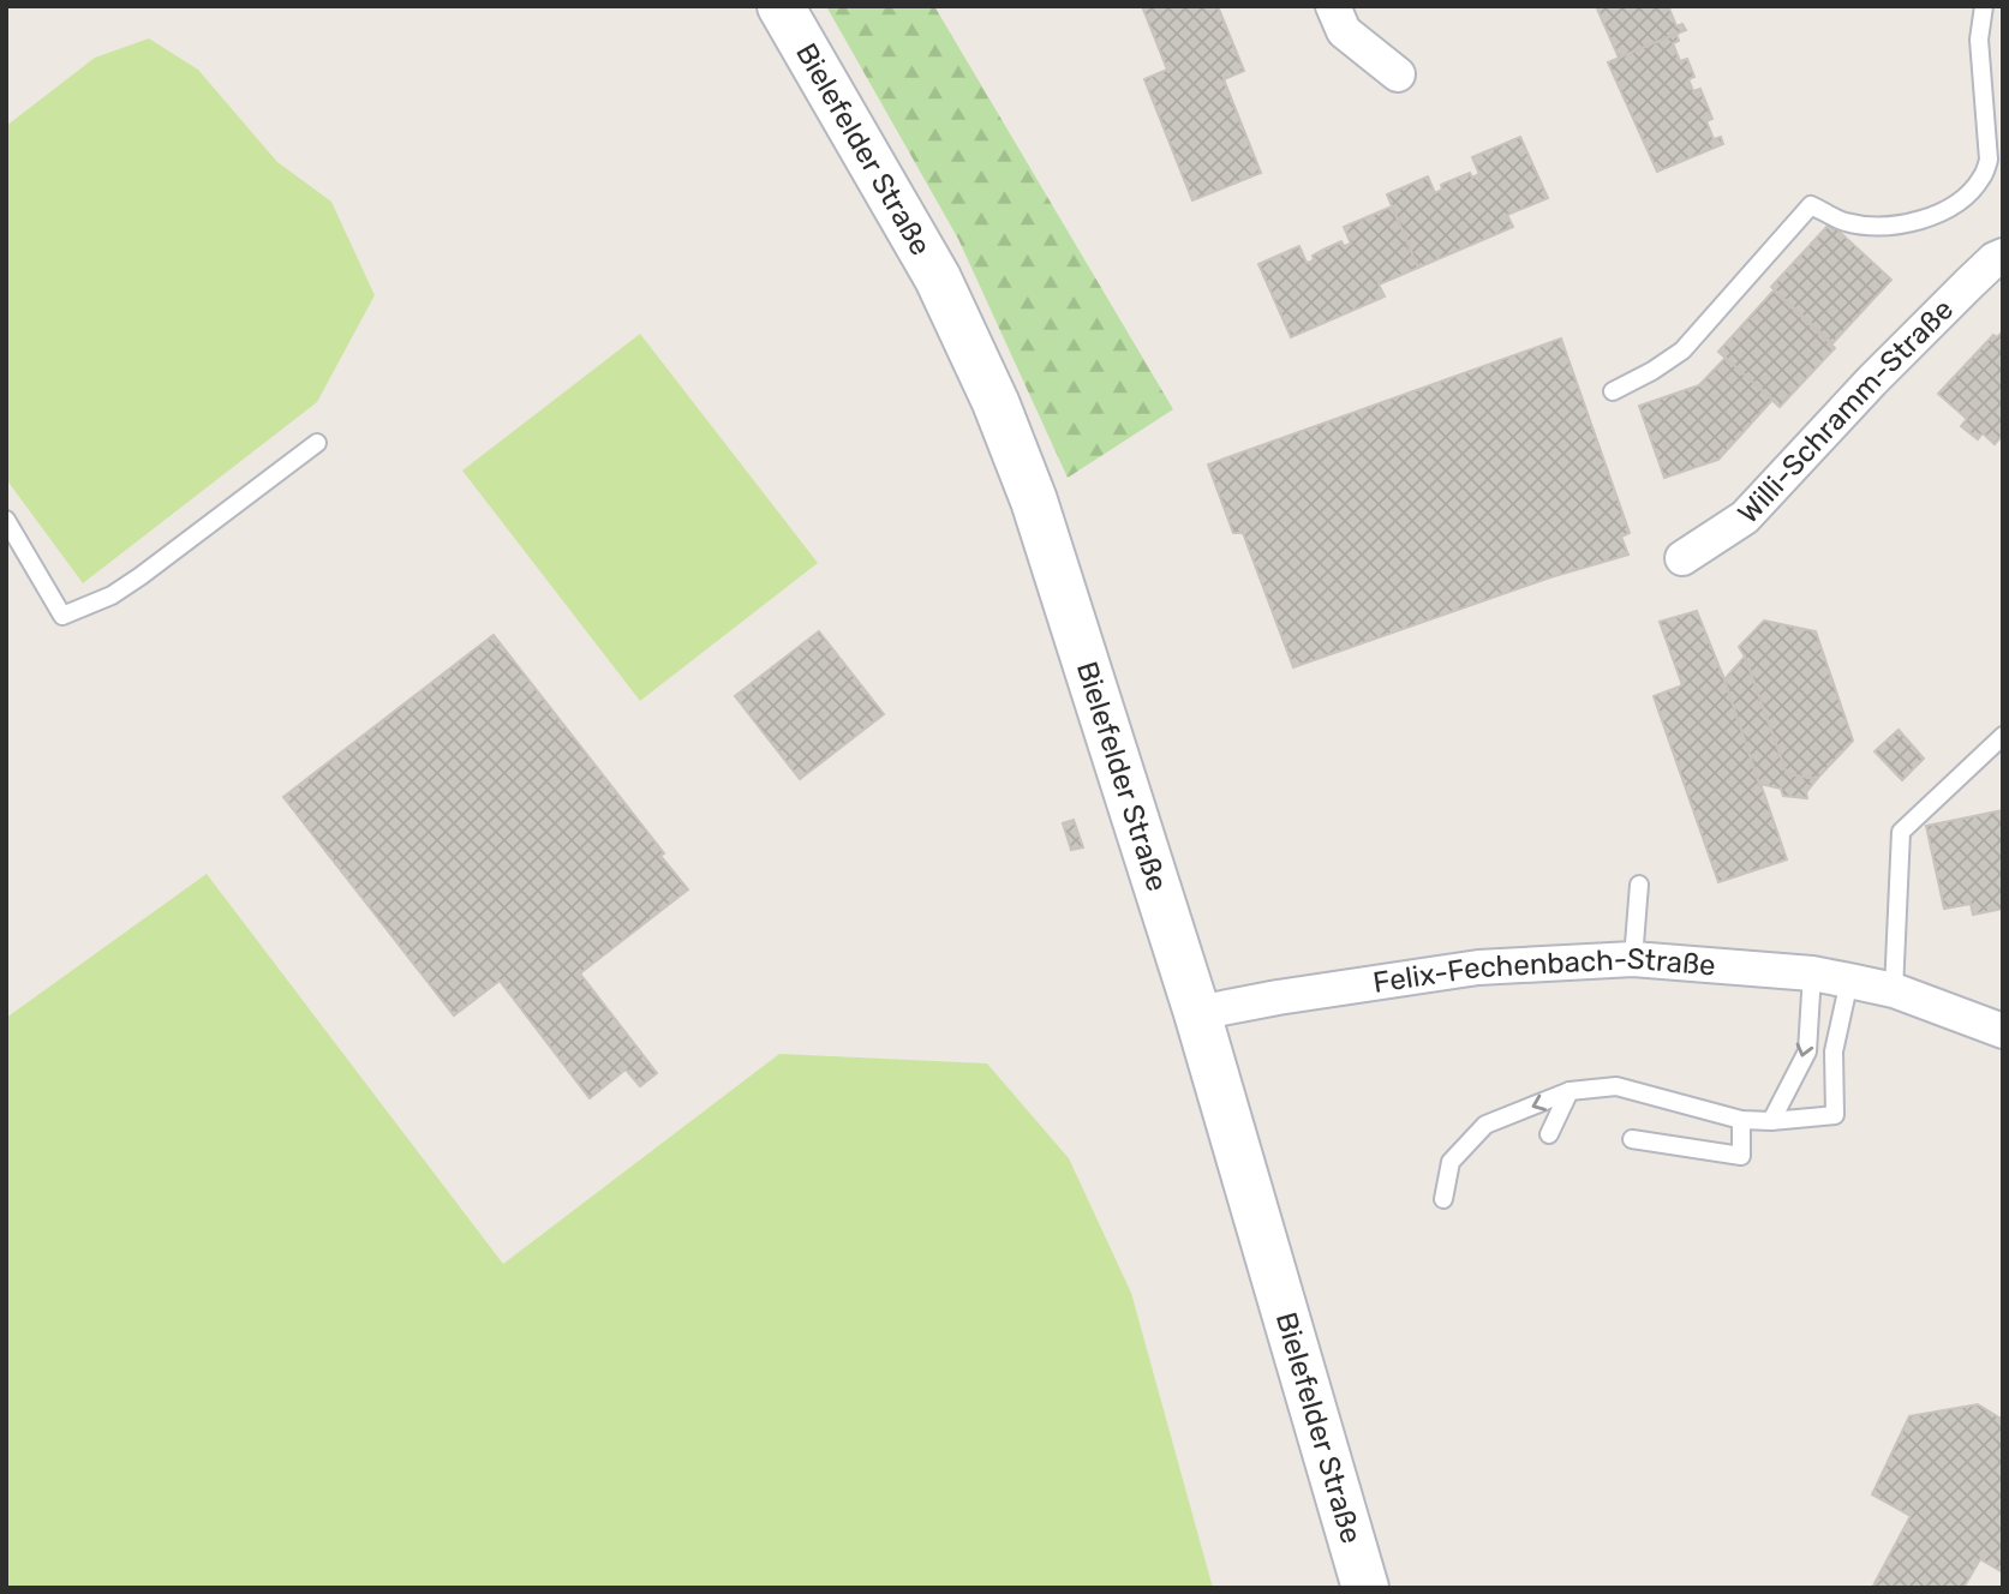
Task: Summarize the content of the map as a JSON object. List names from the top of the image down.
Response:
{
  "streets": {
    "main road": ["Bielefelder Straße"],
    "street": ["Willi-Schramm-Straße", "Felix-Fechenbach-Straße"]
  },
  "crossings": [
    ["Bielefelder Straße", "Felix-Fechenbach-Straße"]
  ]
}
